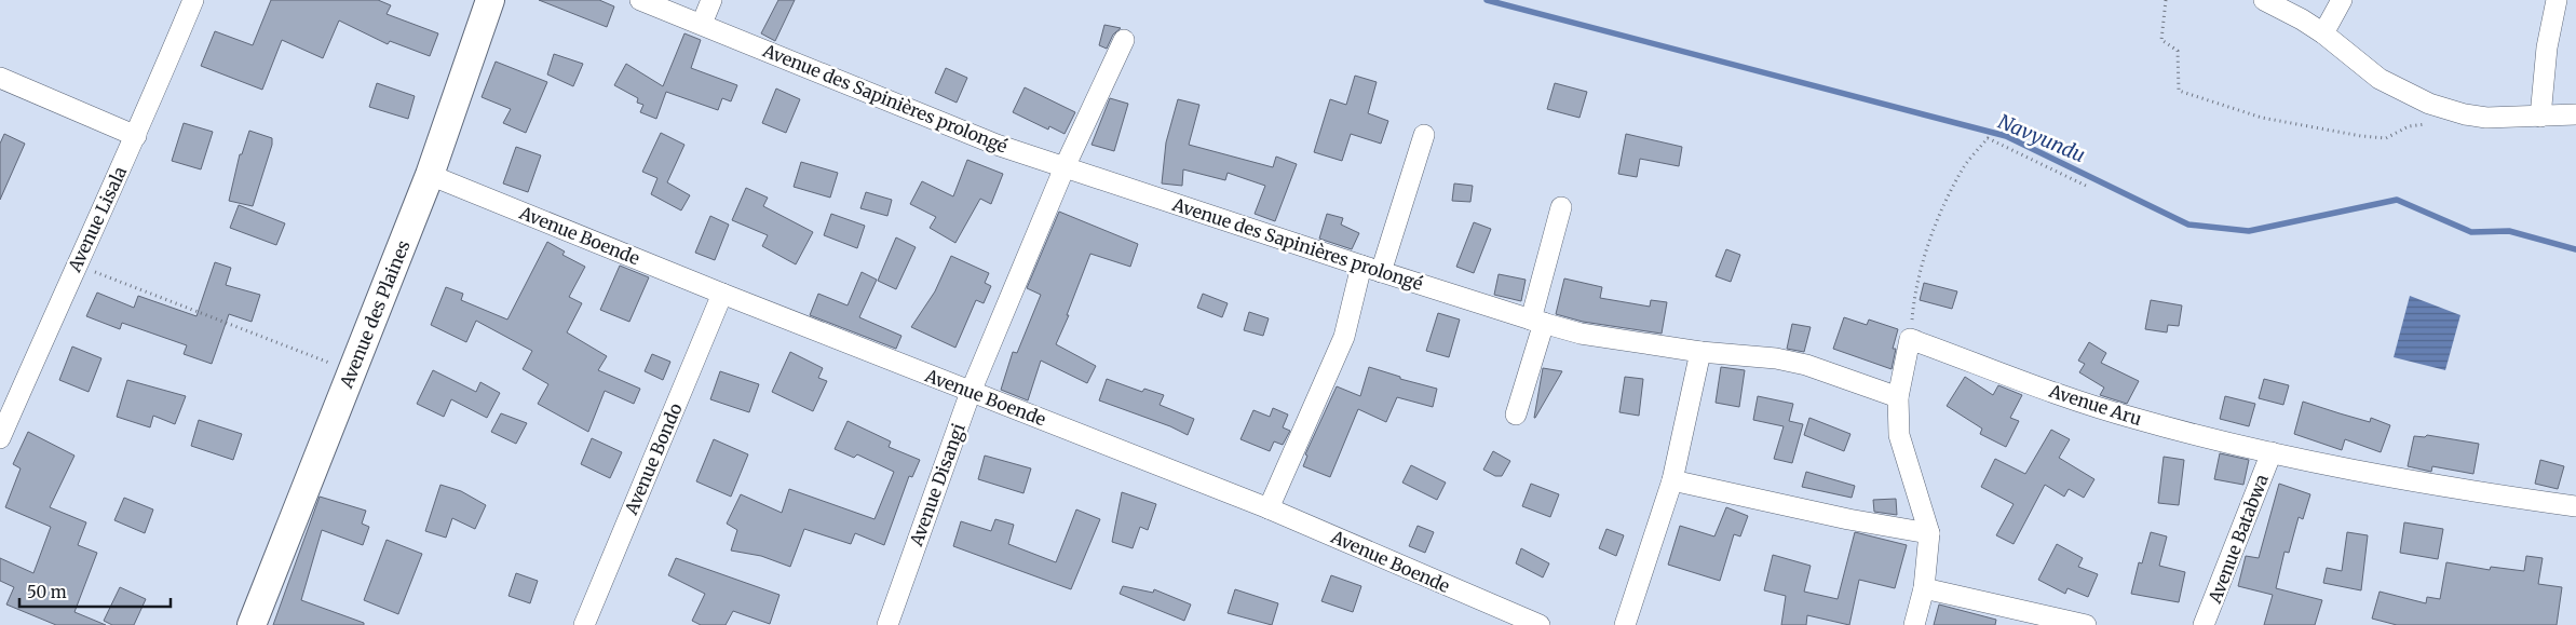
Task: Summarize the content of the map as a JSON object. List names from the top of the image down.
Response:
{
  "streets": {
    "street": [
      "Avenue des Sapinières prolongé",
      "Avenue Lisala",
      "Avenue Boende",
      "Avenue des Plaines",
      "Avenue Aru",
      "Avenue Bondo",
      "Avenue Disangi",
      "Avenue Batabwa"
    ]
  },
  "crossings": [
    ["Avenue des Sapinières prolongé", "Avenue Disangi"],
    ["Avenue Boende", "Avenue des Plaines"],
    ["Avenue Boende", "Avenue Bondo"],
    ["Avenue Boende", "Avenue Disangi"],
    ["Avenue Aru", "Avenue Batabwa"]
  ],
  "water": ["Navyundu"],
  "scale_bar": "50 m"
}
